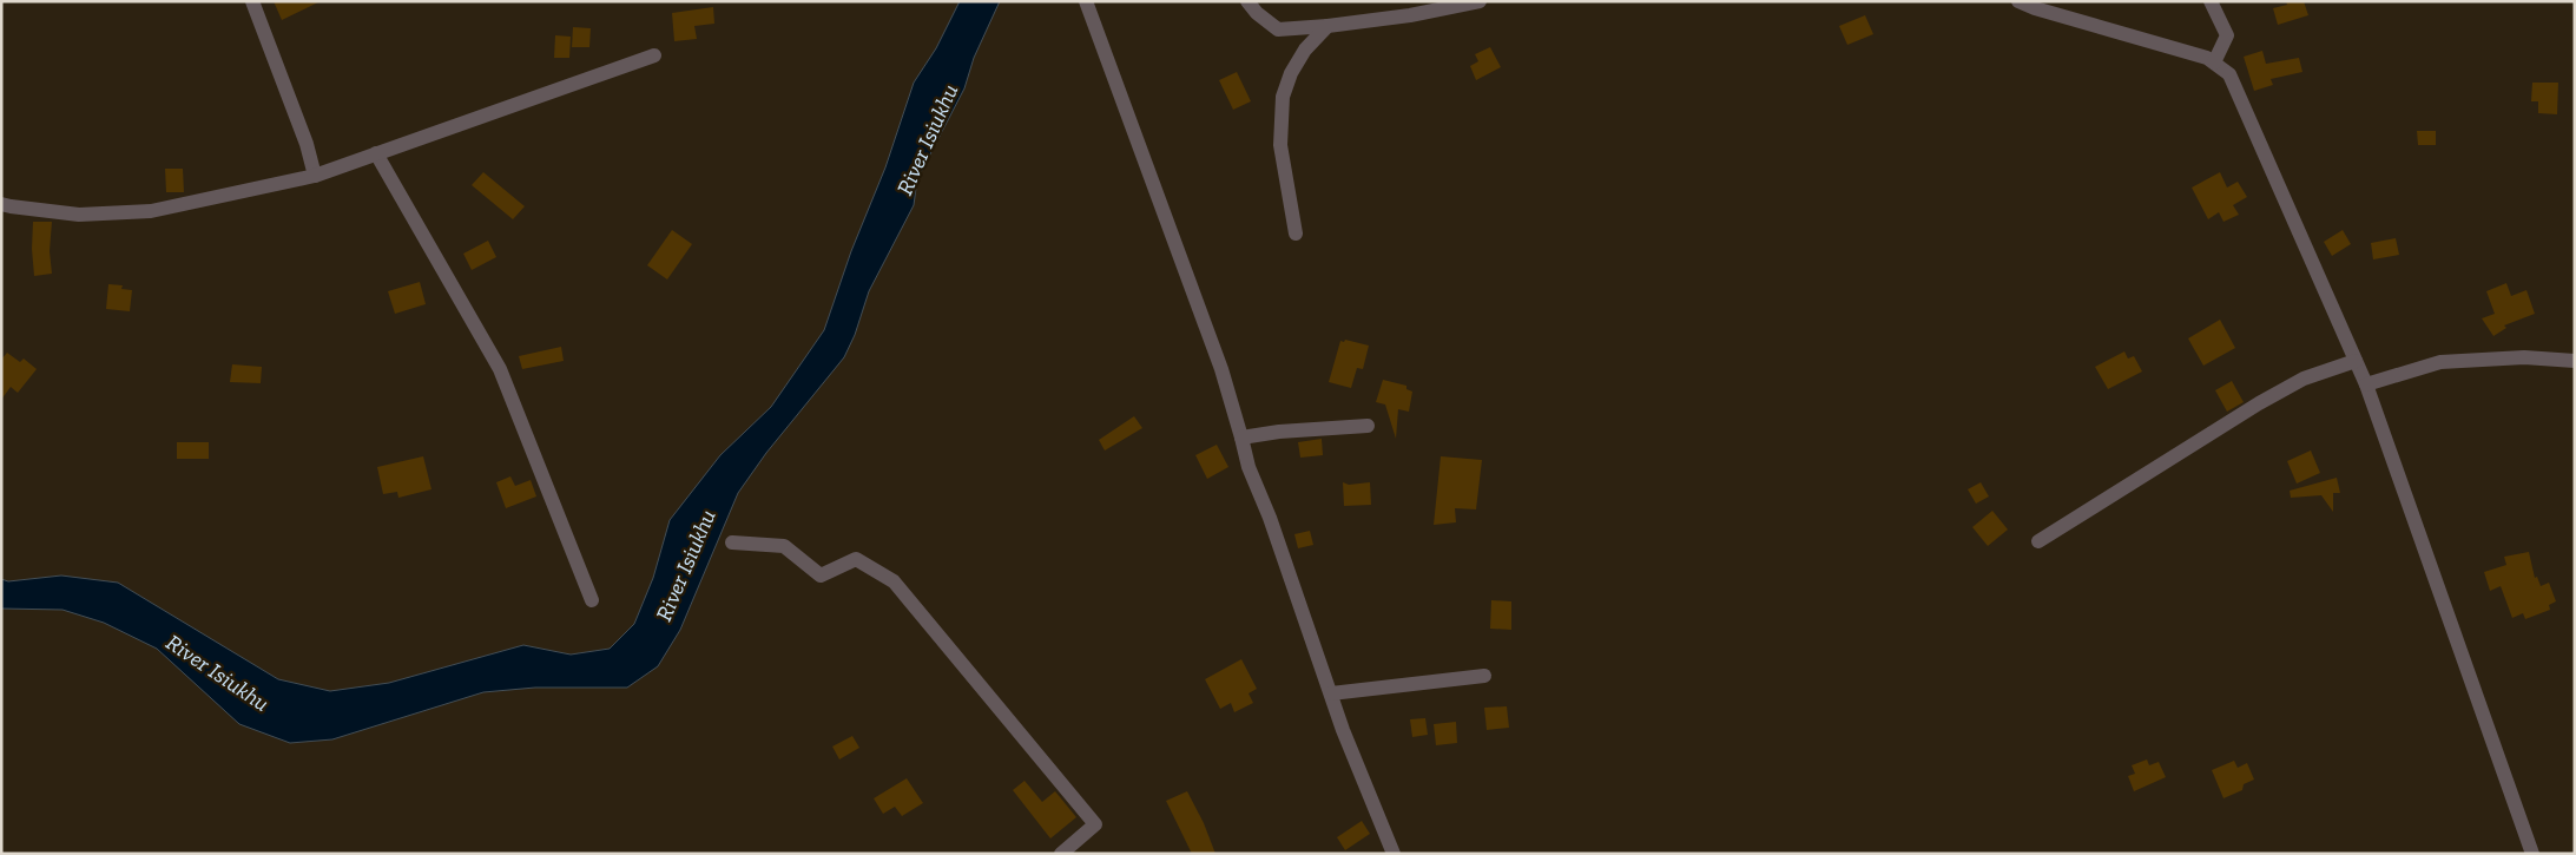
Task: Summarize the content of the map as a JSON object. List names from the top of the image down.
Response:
{
  "water": ["River Isiukhu"]
}
